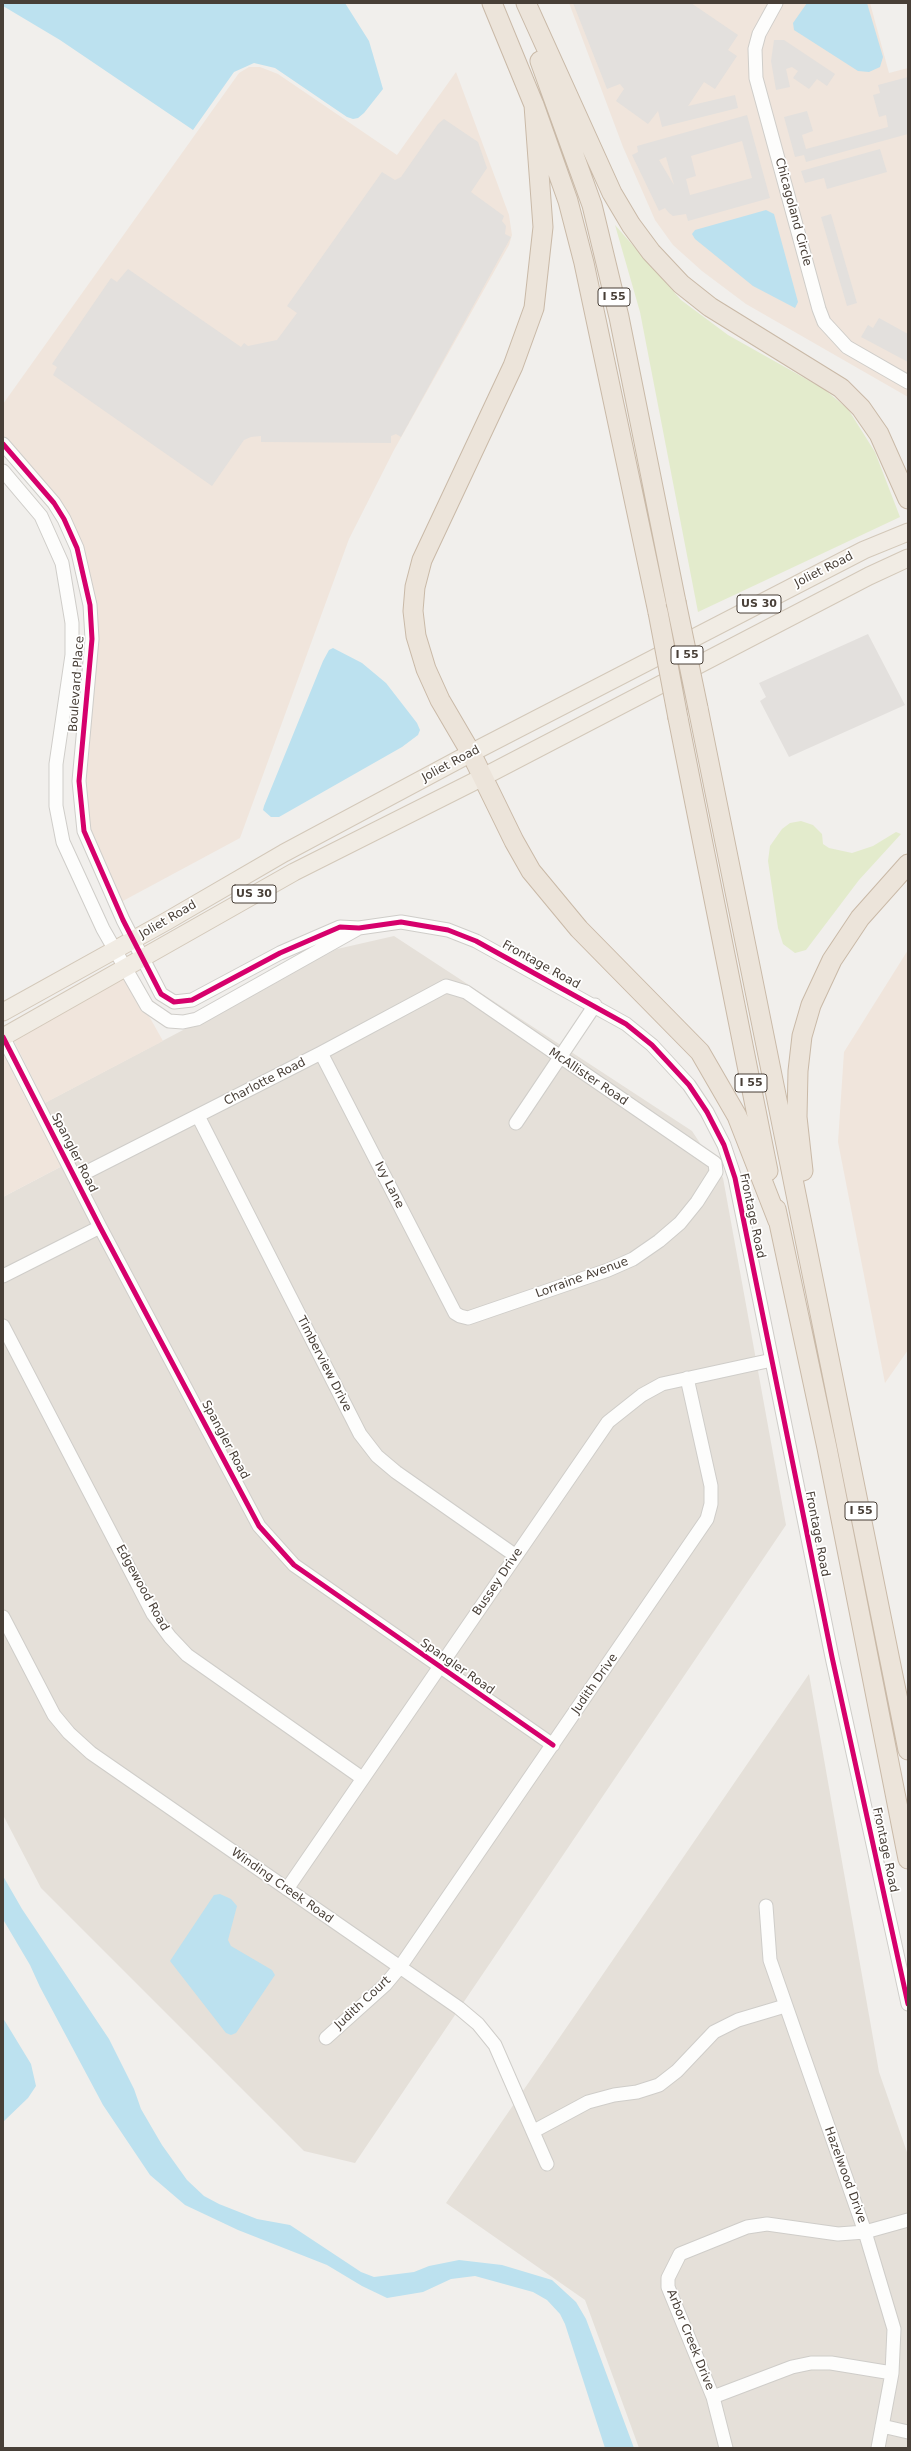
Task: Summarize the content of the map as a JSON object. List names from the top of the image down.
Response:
{
  "streets": {
    "highway": ["I 55"],
    "main road": ["Joliet Road", "US 30"],
    "street": [
      "Chicagoland Circle",
      "Boulevard Place",
      "Frontage Road",
      "McAllister Road",
      "Charlotte Road",
      "Spangler Road",
      "Ivy Lane",
      "Lorraine Avenue",
      "Timberview Drive",
      "Bussey Drive",
      "Edgewood Road",
      "Judith Drive",
      "Winding Creek Road",
      "Judith Court",
      "Hazelwood Drive",
      "Arbor Creek Drive"
    ]
  },
  "crossings": [
    ["Joliet Road", "Boulevard Place"],
    ["Joliet Road", "Frontage Road"],
    ["Joliet Road", "Spangler Road"],
    ["Boulevard Place", "Frontage Road"],
    ["Frontage Road", "Bussey Drive"],
    ["McAllister Road", "Charlotte Road"],
    ["McAllister Road", "Lorraine Avenue"],
    ["Charlotte Road", "Spangler Road"],
    ["Charlotte Road", "Ivy Lane"],
    ["Charlotte Road", "Timberview Drive"],
    ["Spangler Road", "Bussey Drive"],
    ["Spangler Road", "Judith Drive"],
    ["Ivy Lane", "Lorraine Avenue"],
    ["Timberview Drive", "Bussey Drive"],
    ["Bussey Drive", "Edgewood Road"],
    ["Bussey Drive", "Judith Drive"],
    ["Bussey Drive", "Winding Creek Road"],
    ["Judith Drive", "Winding Creek Road"],
    ["Judith Drive", "Judith Court"],
    ["Winding Creek Road", "Judith Court"],
    ["Hazelwood Drive", "Arbor Creek Drive"]
  ]
}
